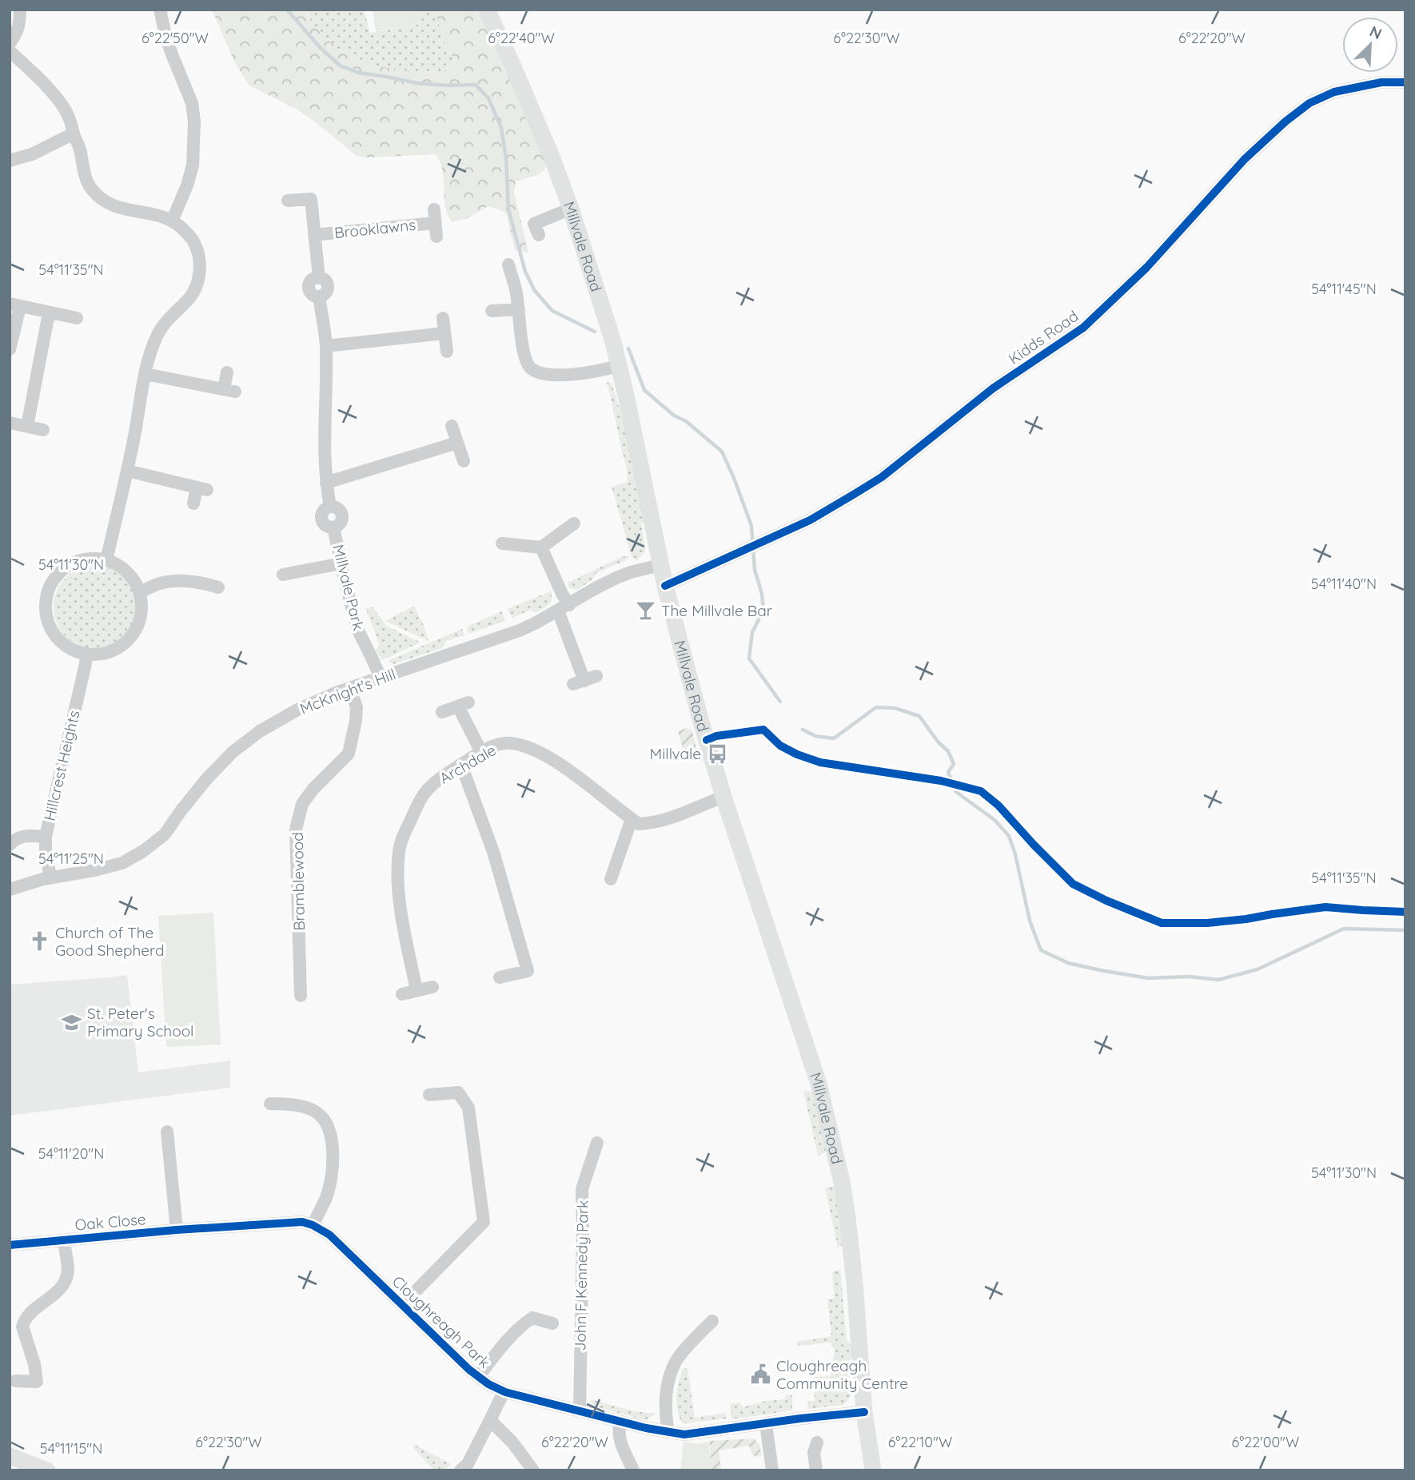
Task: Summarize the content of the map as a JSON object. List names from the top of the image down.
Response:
{
  "streets": {
    "main road": ["Millvale Road"],
    "street": [
      "Brooklawns",
      "Kidds Road",
      "Millvale Park",
      "McKnight's Hill",
      "Archdale",
      "Hillcrest Heights",
      "Bramblewood",
      "Oak Close",
      "John F Kennedy Park",
      "Cloughreagh Park"
    ]
  },
  "crossings": [
    ["Millvale Road", "Kidds Road"],
    ["Millvale Road", "McKnight's Hill"],
    ["Millvale Road", "Cloughreagh Park"],
    ["Millvale Park", "McKnight's Hill"],
    ["McKnight's Hill", "Hillcrest Heights"],
    ["McKnight's Hill", "Bramblewood"],
    ["Oak Close", "Cloughreagh Park"],
    ["John F Kennedy Park", "Cloughreagh Park"]
  ],
  "places": {
    "bar": ["The Millvale Bar"],
    "bus stop": ["Millvale"],
    "church": ["Church of The Good Shepherd"],
    "school or university": ["St. Peter's Primary School"],
    "public building": ["Cloughreagh Community Centre"]
  },
  "north": "top right",
  "coordinates": [
    "6°22'50\"W",
    "6°22'40\"W",
    "6°22'30\"W",
    "6°22'20\"W",
    "54°11'35\"N",
    "54°11'45\"N",
    "54°11'30\"N",
    "54°11'40\"N",
    "54°11'25\"N",
    "54°11'20\"N",
    "6°22'10\"W",
    "6°22'00\"W",
    "54°11'15\"N"
  ]
}
